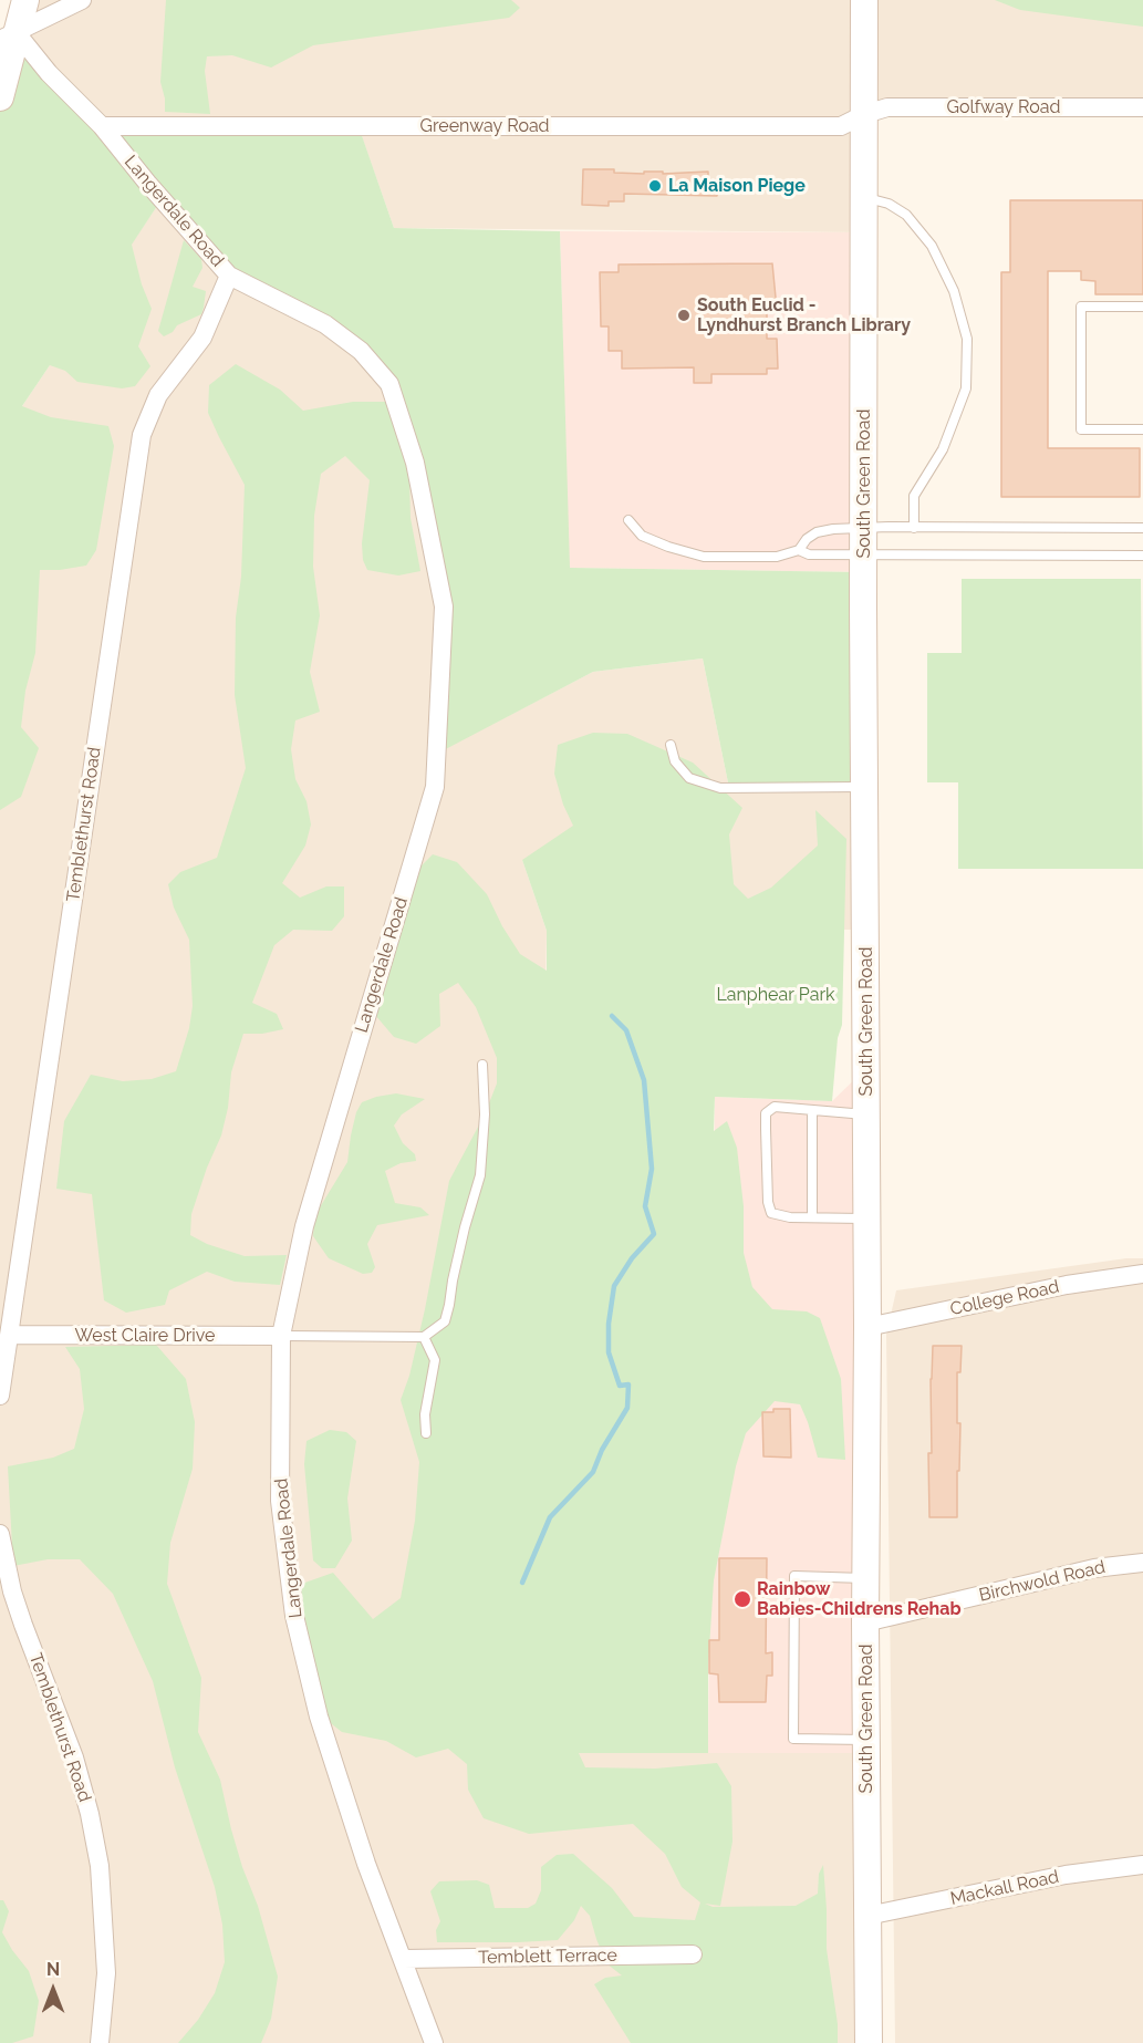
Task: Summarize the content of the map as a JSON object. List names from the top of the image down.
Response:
{
  "streets": {
    "main road": ["South Green Road"],
    "street": [
      "Golfway Road",
      "Greenway Road",
      "Langerdale Road",
      "Temblethurst Road",
      "College Road",
      "West Claire Drive",
      "Birchwold Road",
      "Mackall Road",
      "Temblett Terrace"
    ]
  },
  "crossings": [
    ["Golfway Road", "Greenway Road"],
    ["Golfway Road", "South Green Road"],
    ["Greenway Road", "Langerdale Road"],
    ["Greenway Road", "South Green Road"],
    ["Langerdale Road", "Temblethurst Road"],
    ["Langerdale Road", "West Claire Drive"],
    ["Langerdale Road", "Temblett Terrace"],
    ["South Green Road", "College Road"],
    ["South Green Road", "Birchwold Road"],
    ["South Green Road", "Mackall Road"],
    ["Temblethurst Road", "West Claire Drive"]
  ],
  "parks": ["Lanphear Park"],
  "places": ["La Maison Piege", "South Euclid - Lyndhurst Branch Library", "Rainbow Babies-Childrens Rehab"],
  "north": "top"
}
